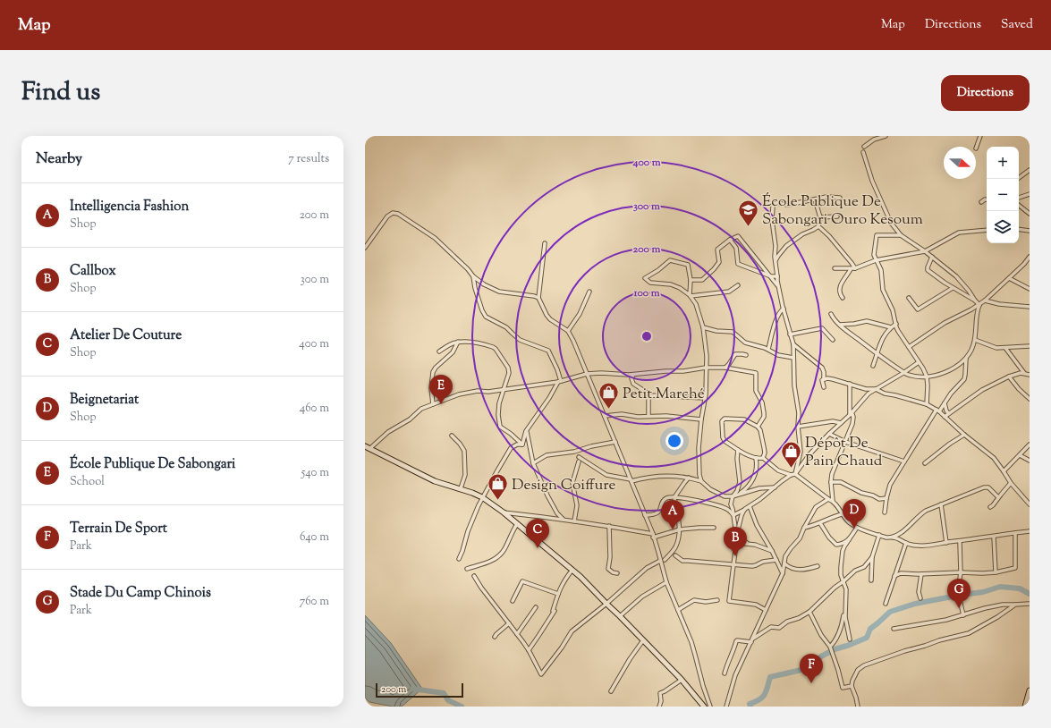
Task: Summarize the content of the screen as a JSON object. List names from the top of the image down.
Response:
{
  "places": {
    "school or university": ["École Publique De Sabongari Ouro Kesoum"],
    "shop": ["Petit Marché", "Dépôt De Pain Chaud", "Design Coiffure"]
  },
  "scale_bar": "200 m",
  "north": "right",
  "page": {
    "header": "Map",
    "nav": ["Map", "Directions", "Saved"],
    "title": "Find us",
    "buttons": "Directions",
    "heading": ["Nearby", "7 results"],
    "map_buttons": ["+", "−"],
    "list": [
      {
        "mark": "A",
        "name": "Intelligencia Fashion",
        "note": "Shop",
        "value": "200 m"
      },
      {
        "mark": "B",
        "name": "Callbox",
        "note": "Shop",
        "value": "300 m"
      },
      {
        "mark": "C",
        "name": "Atelier De Couture",
        "note": "Shop",
        "value": "400 m"
      },
      {
        "mark": "D",
        "name": "Beignetariat",
        "note": "Shop",
        "value": "460 m"
      },
      {
        "mark": "E",
        "name": "École Publique De Sabongari",
        "note": "School",
        "value": "540 m"
      },
      {
        "mark": "F",
        "name": "Terrain De Sport",
        "note": "Park",
        "value": "640 m"
      },
      {
        "mark": "G",
        "name": "Stade Du Camp Chinois",
        "note": "Park",
        "value": "760 m"
      }
    ],
    "pins": [
      "E",
      "D",
      "A",
      "C",
      "B",
      "G",
      "F"
    ],
    "scale": "200 m"
  },
  "rings": [
    "400 m",
    "300 m",
    "200 m",
    "100 m"
  ]
}
